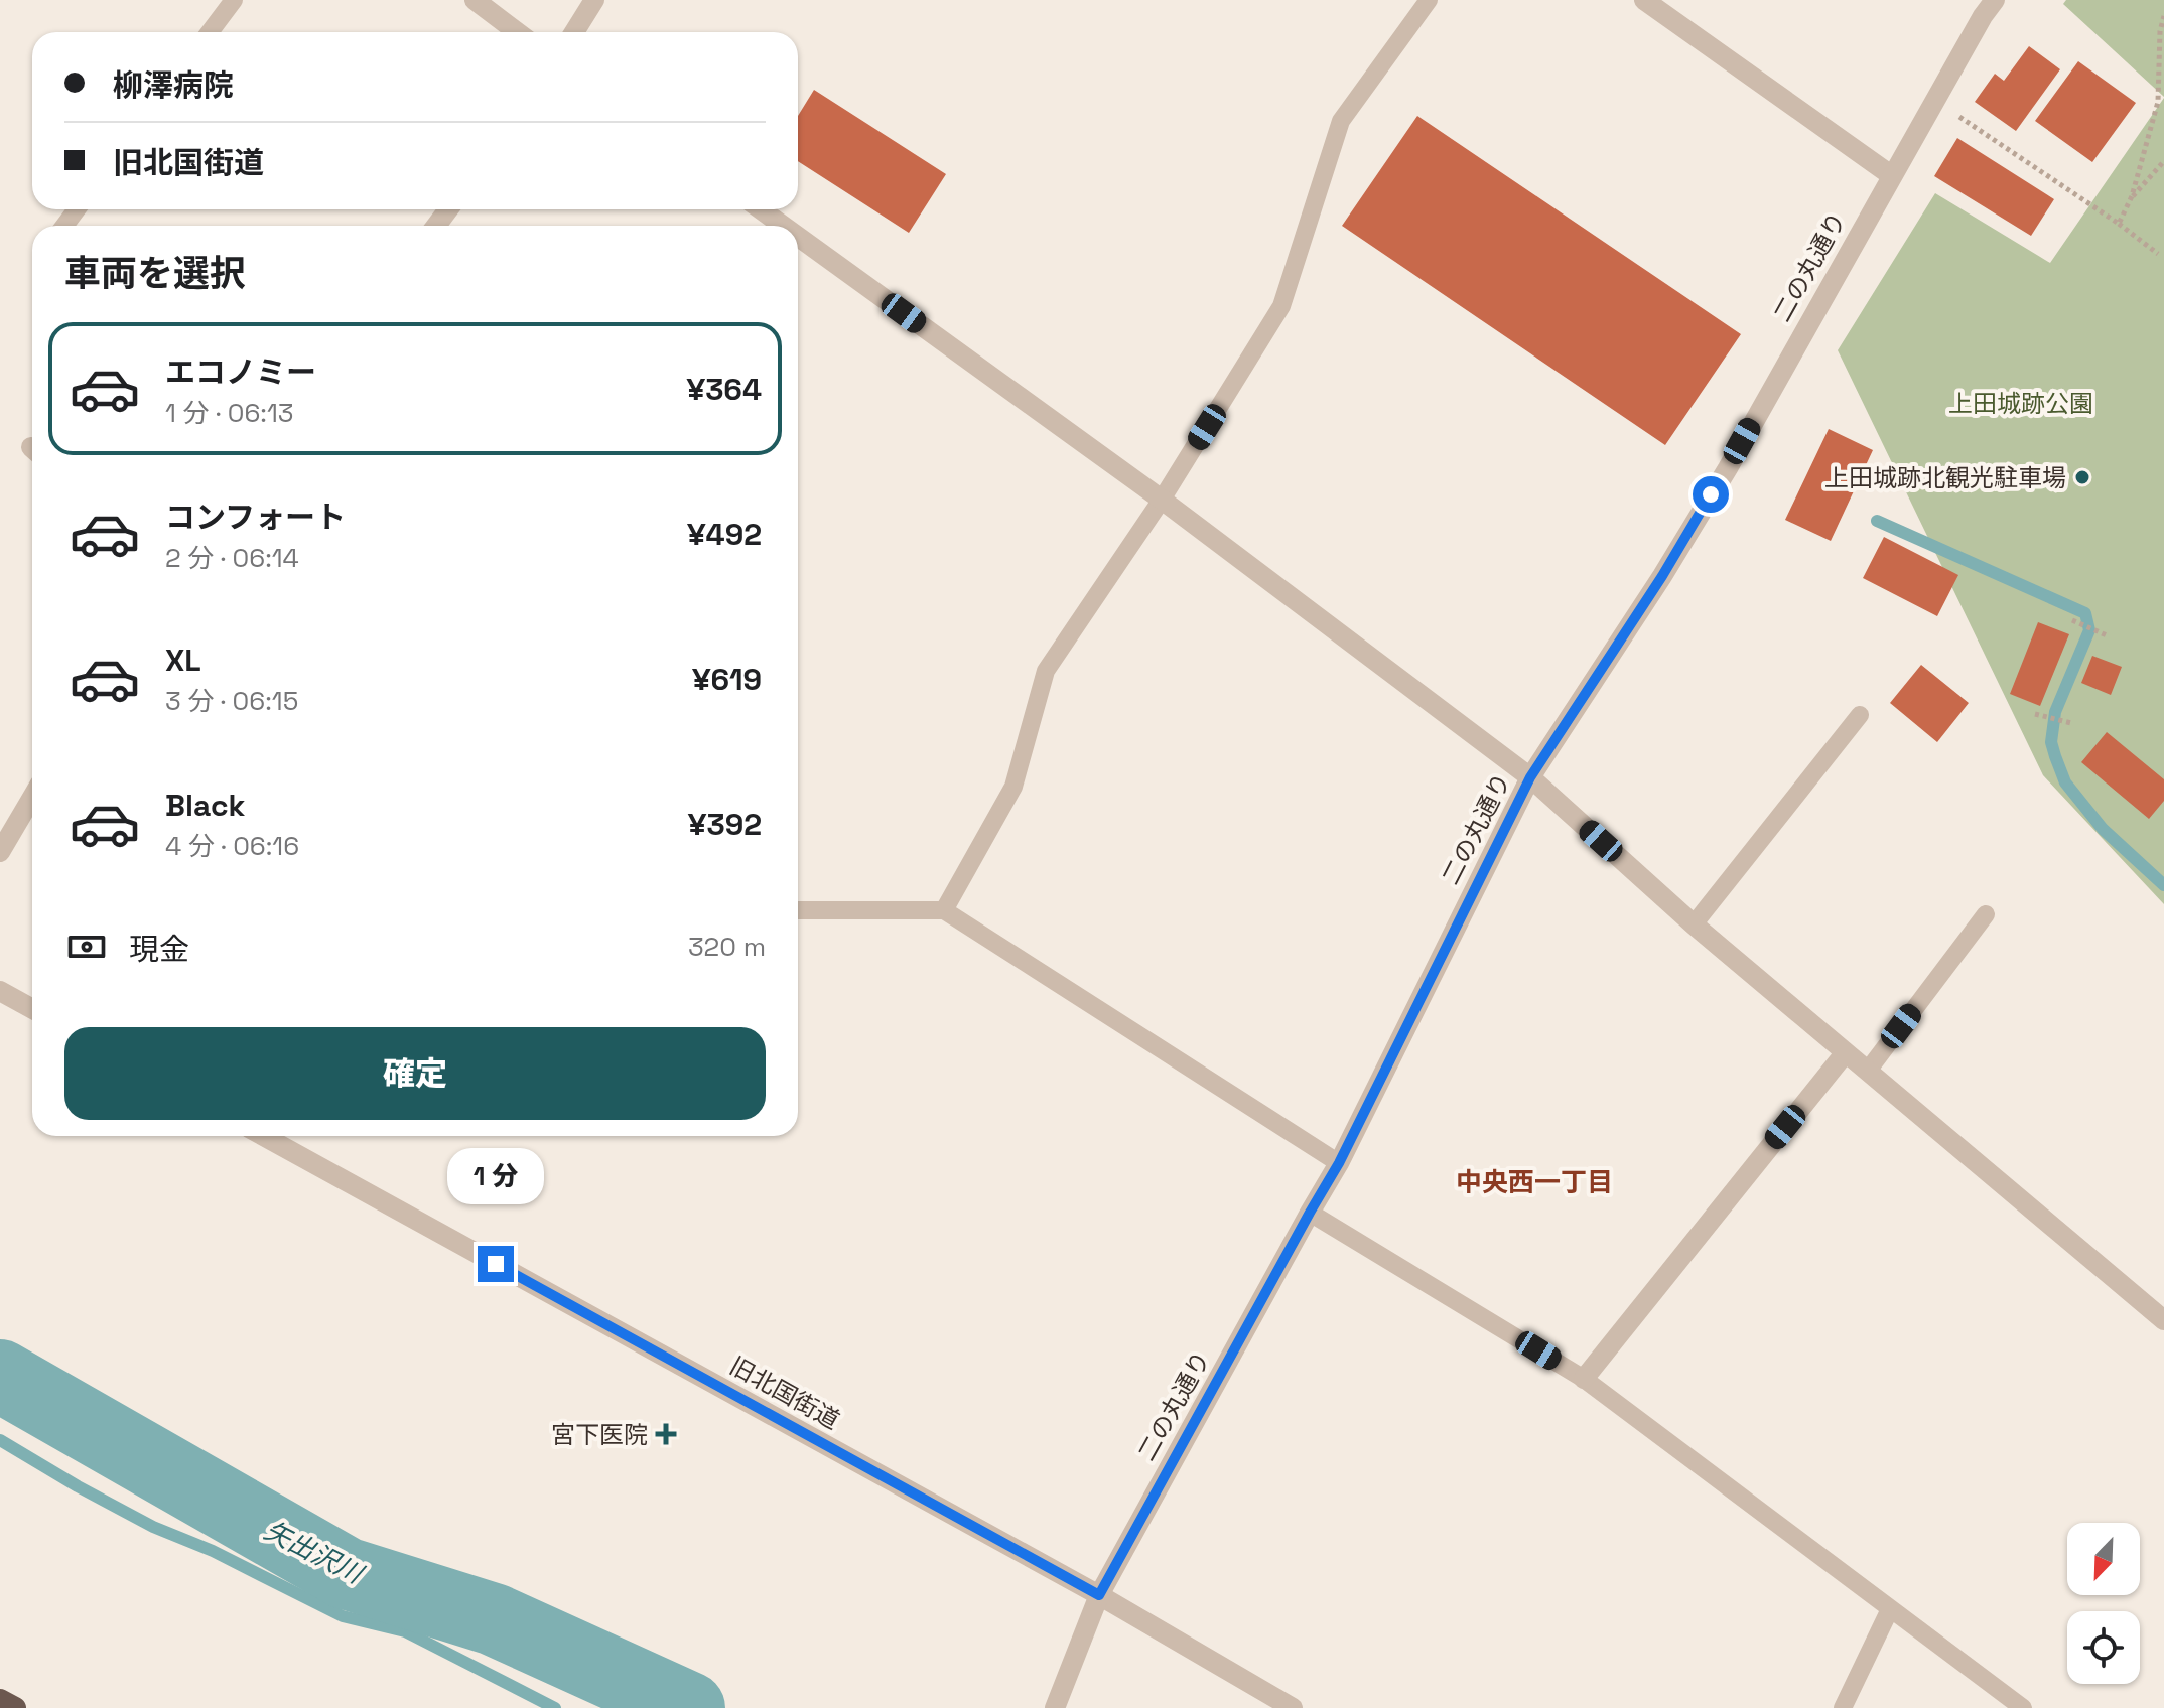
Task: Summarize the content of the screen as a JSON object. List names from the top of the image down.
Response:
{
  "streets": {
    "street": ["二の丸通り", "旧北国街道"]
  },
  "crossings": [
    ["二の丸通り", "旧北国街道"]
  ],
  "districts": ["中央西一丁目"],
  "water": ["矢出沢川"],
  "parks": ["上田城跡公園"],
  "places": {
    "other": ["上田城跡北観光駐車場"],
    "health": ["宮下医院"]
  },
  "north": "bottom left",
  "page": {
    "banner": ["柳澤病院", "旧北国街道"],
    "heading": "車両を選択",
    "list": [
      {
        "name": "エコノミー",
        "note": "1 分 · 06:13",
        "value": "¥364"
      },
      {
        "name": "コンフォート",
        "note": "2 分 · 06:14",
        "value": "¥492"
      },
      {
        "name": "XL",
        "note": "3 分 · 06:15",
        "value": "¥619"
      },
      {
        "name": "Black",
        "note": "4 分 · 06:16",
        "value": "¥392"
      }
    ],
    "pay": ["現金", "320 m"],
    "buttons": "確定",
    "bubble": "1 分"
  }
}
